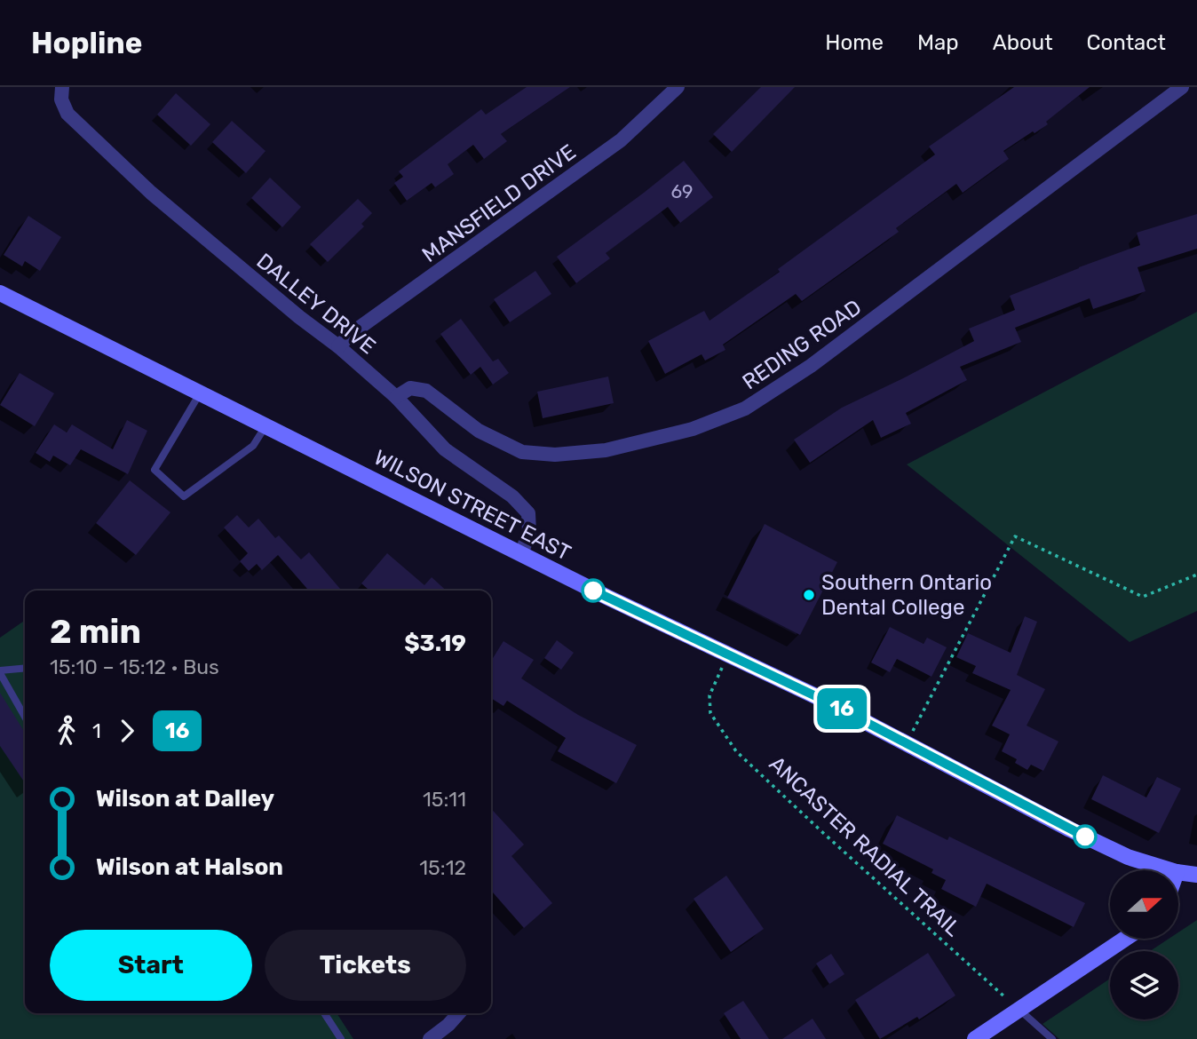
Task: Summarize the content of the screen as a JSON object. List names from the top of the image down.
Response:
{
  "streets": {
    "main road": ["WILSON STREET EAST"],
    "street": ["MANSFIELD DRIVE", "DALLEY DRIVE", "REDING ROAD"],
    "path": ["ANCASTER RADIAL TRAIL"]
  },
  "crossings": [
    ["MANSFIELD DRIVE", "DALLEY DRIVE"],
    ["DALLEY DRIVE", "REDING ROAD"],
    ["DALLEY DRIVE", "WILSON STREET EAST"],
    ["WILSON STREET EAST", "ANCASTER RADIAL TRAIL"]
  ],
  "places": ["Southern Ontario Dental College"],
  "lines": ["bus line 16"],
  "house_numbers": ["69"],
  "north": "right",
  "page": {
    "header": "Hopline",
    "nav": [
      "Home",
      "Map",
      "About",
      "Contact"
    ],
    "on_map": "16",
    "heading": ["2 min", "15:10 – 15:12 · Bus", "$3.19"],
    "legs": ["1", "16"],
    "list": [
      {
        "name": "Wilson at Dalley",
        "value": "15:11"
      },
      {
        "name": "Wilson at Halson",
        "value": "15:12"
      }
    ],
    "buttons": ["Start", "Tickets"]
  }
}
